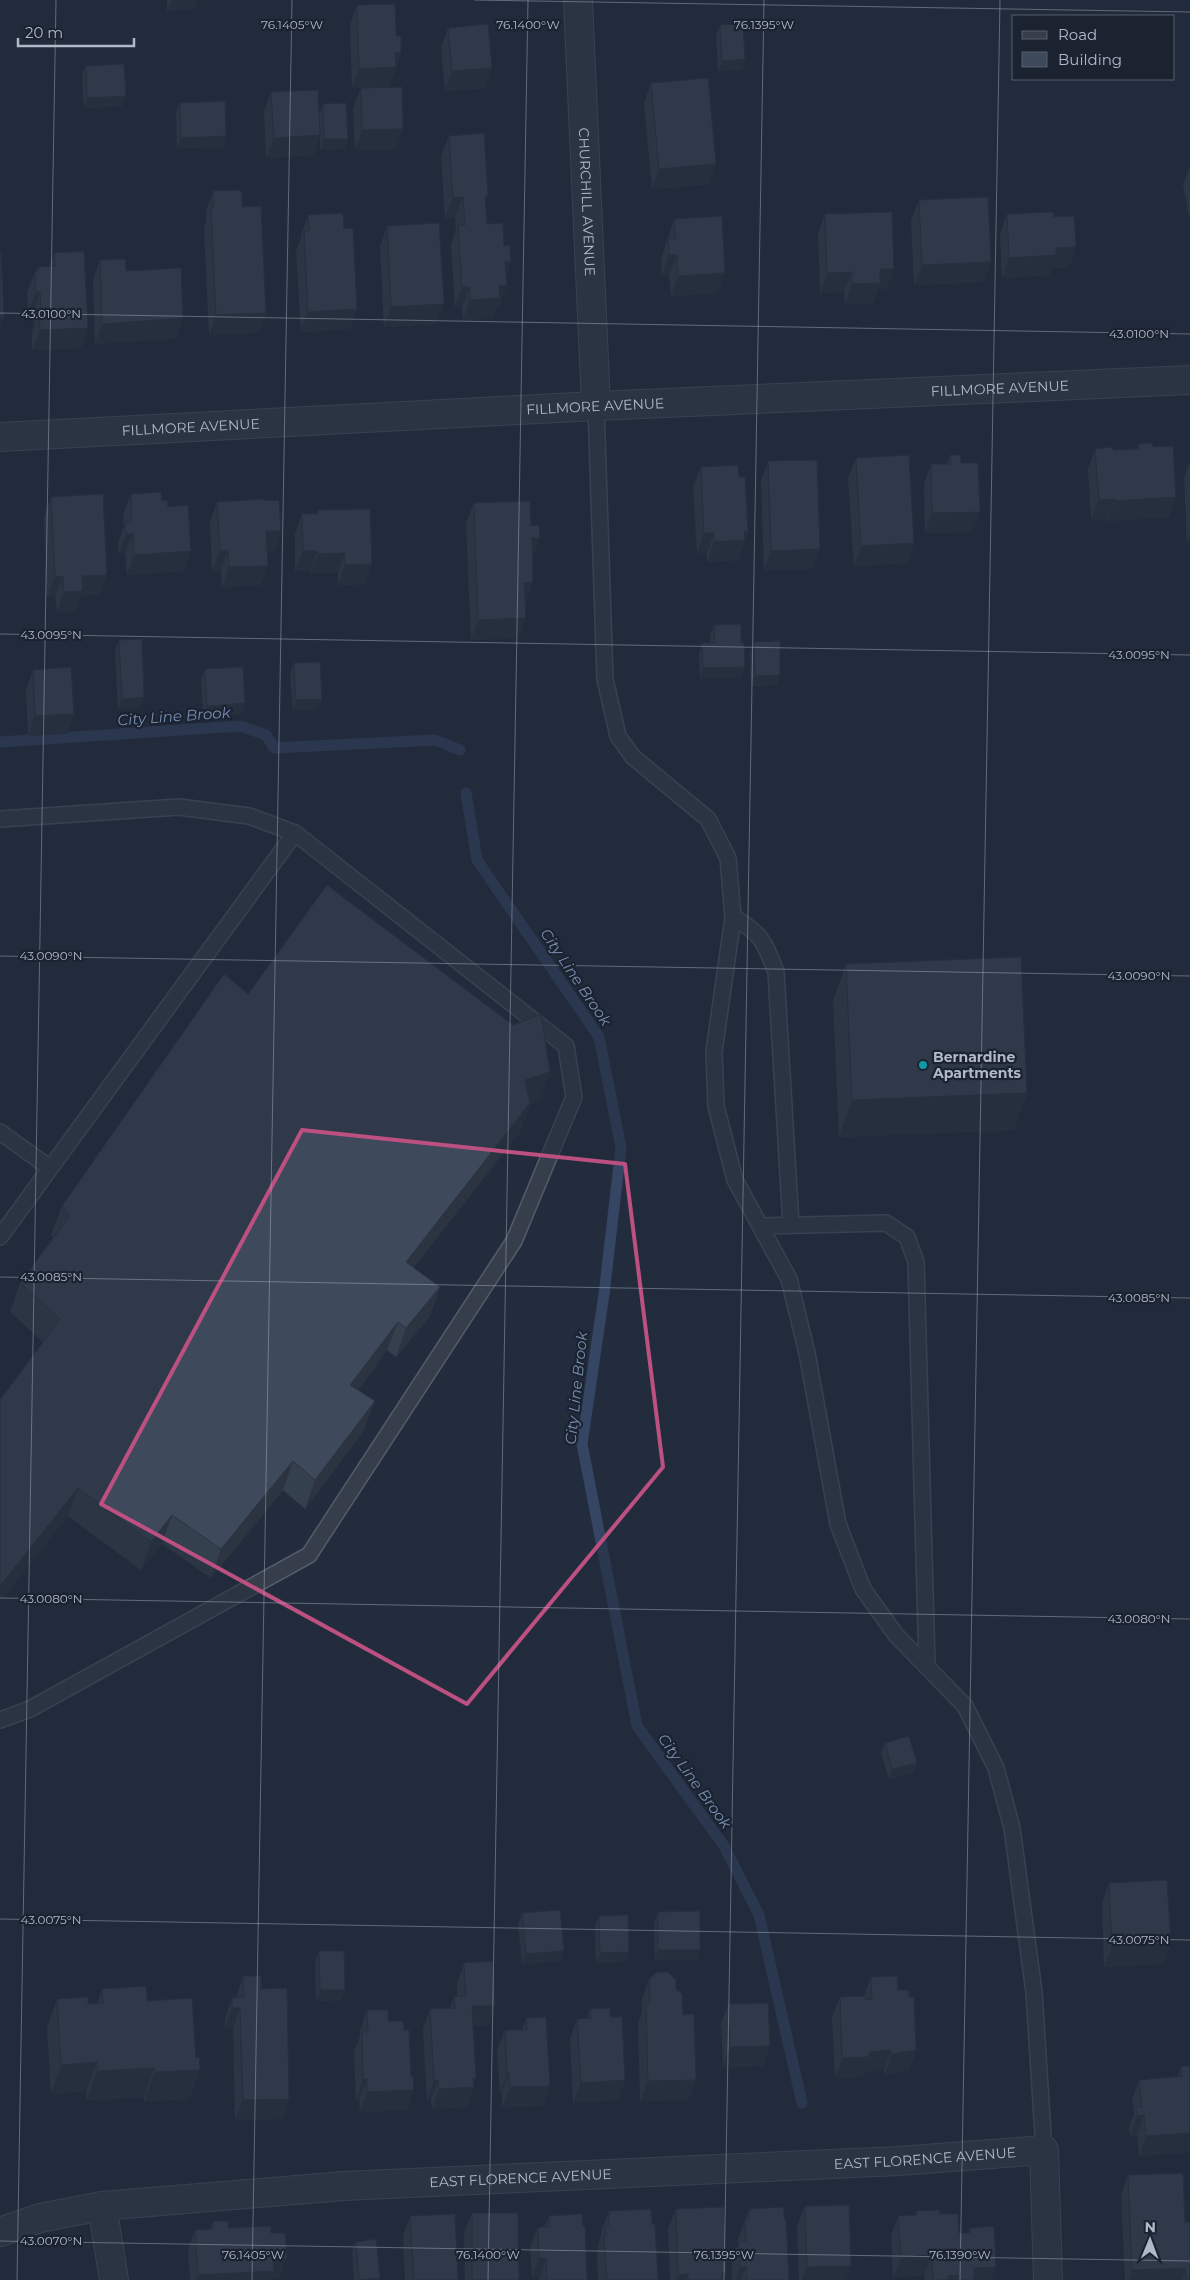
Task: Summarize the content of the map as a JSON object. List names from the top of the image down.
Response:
{
  "streets": {
    "street": ["CHURCHILL AVENUE", "FILLMORE AVENUE", "EAST FLORENCE AVENUE"]
  },
  "crossings": [
    ["CHURCHILL AVENUE", "FILLMORE AVENUE"]
  ],
  "water": ["City Line Brook"],
  "places": ["Bernardine Apartments"],
  "legend": ["Road", "Building"],
  "scale_bar": "20 m",
  "north": "top",
  "coordinates": [
    "76.1405°W",
    "76.1400°W",
    "76.1395°W",
    "43.0100°N",
    "43.0095°N",
    "43.0090°N",
    "43.0085°N",
    "43.0080°N",
    "43.0075°N",
    "43.0070°N",
    "76.1390°W"
  ]
}
